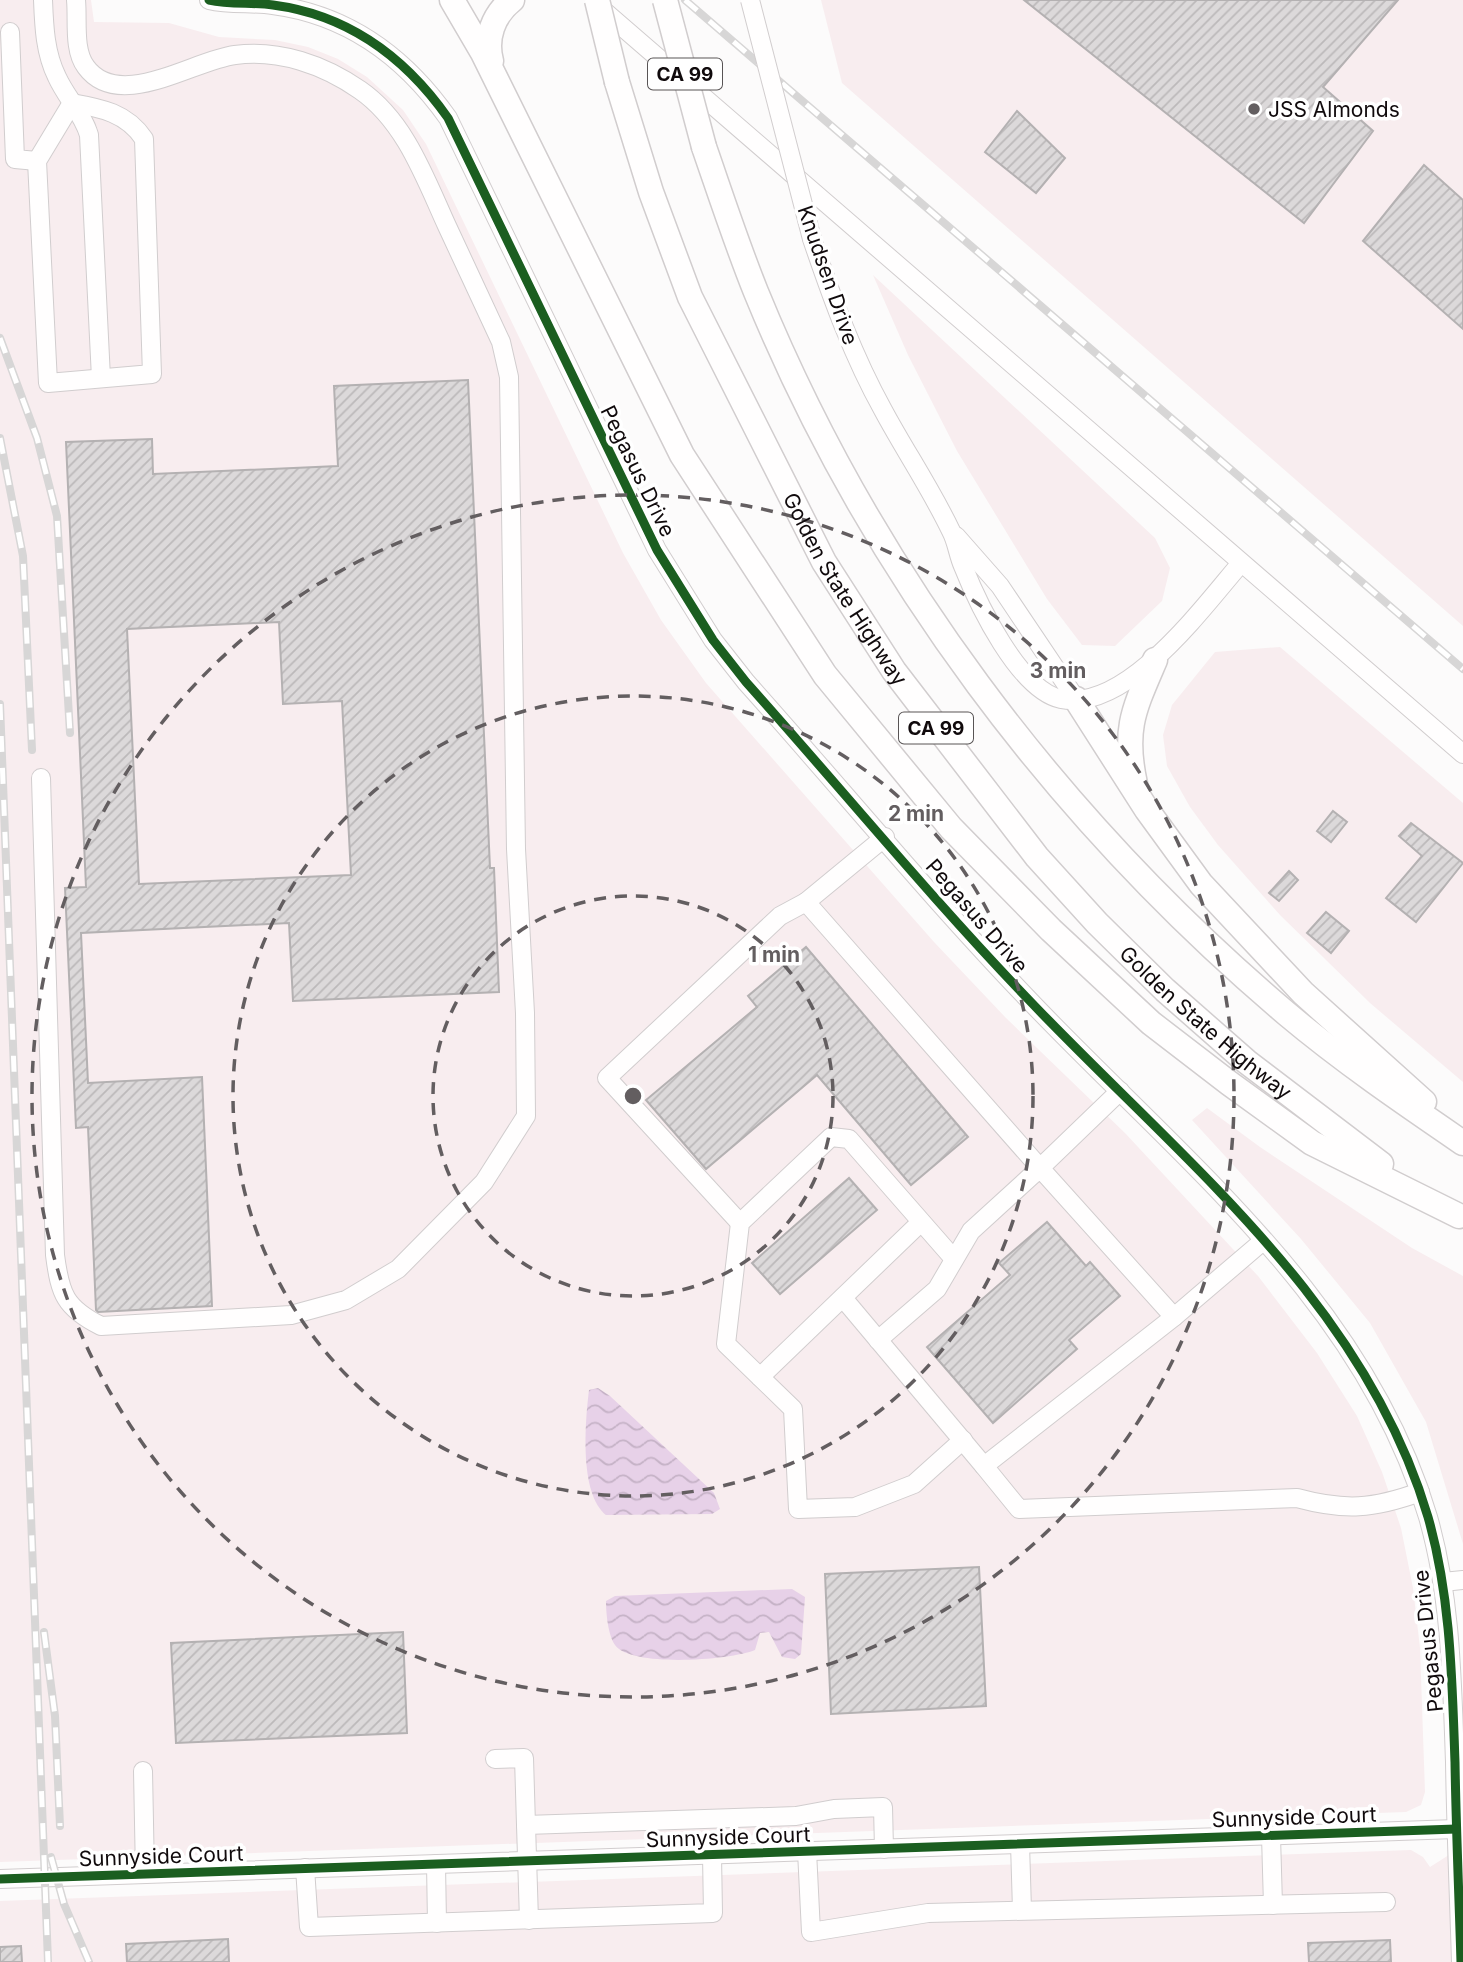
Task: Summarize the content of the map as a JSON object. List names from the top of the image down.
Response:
{
  "streets": {
    "highway": ["CA 99", "Golden State Highway"],
    "street": ["Knudsen Drive", "Pegasus Drive", "Sunnyside Court"]
  },
  "crossings": [
    ["Knudsen Drive", "Golden State Highway"],
    ["Pegasus Drive", "Sunnyside Court"]
  ],
  "places": ["JSS Almonds"],
  "rings": ["3 min", "2 min", "1 min"]
}
